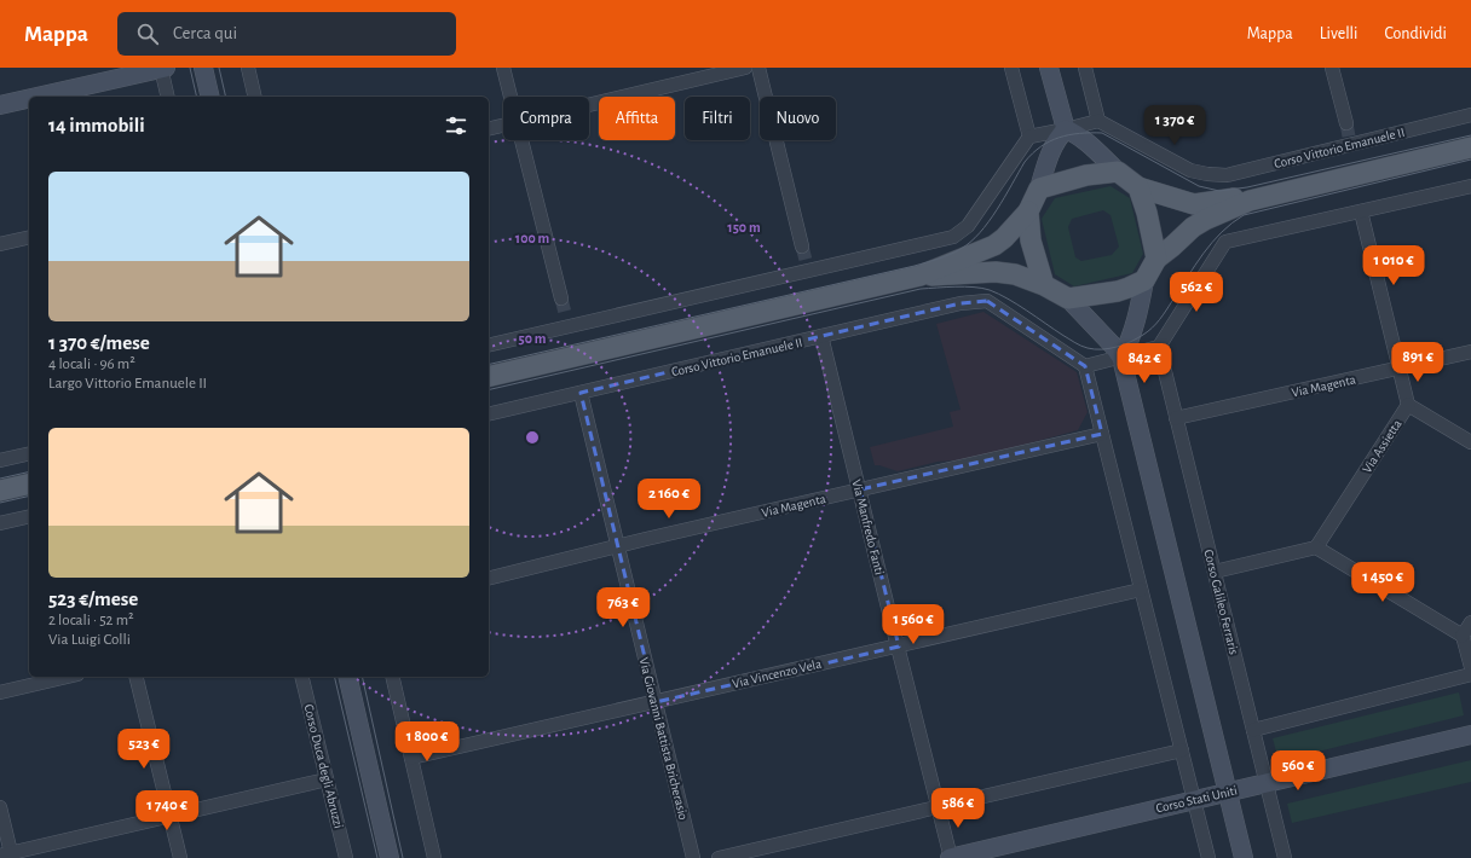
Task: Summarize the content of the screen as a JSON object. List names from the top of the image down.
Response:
{
  "streets": {
    "main road": ["Corso Stati Uniti"],
    "street": [
      "Corso Vittorio Emanuele II",
      "Via Magenta",
      "Via Assietta",
      "Via Manfredo Fanti",
      "Corso Galileo Ferraris",
      "Via Vincenzo Vela",
      "Via Giovanni Battista Bricherasio",
      "Corso Duca degli Abruzzi"
    ]
  },
  "crossings": [
    ["Corso Vittorio Emanuele II", "Via Manfredo Fanti"],
    ["Corso Vittorio Emanuele II", "Via Giovanni Battista Bricherasio"],
    ["Via Magenta", "Via Manfredo Fanti"],
    ["Via Magenta", "Corso Galileo Ferraris"],
    ["Via Magenta", "Via Giovanni Battista Bricherasio"],
    ["Via Manfredo Fanti", "Via Vincenzo Vela"],
    ["Via Manfredo Fanti", "Corso Stati Uniti"],
    ["Corso Galileo Ferraris", "Corso Stati Uniti"],
    ["Via Vincenzo Vela", "Via Giovanni Battista Bricherasio"]
  ],
  "page": {
    "header": "Mappa",
    "search": "Cerca qui",
    "nav": ["Mappa", "Livelli", "Condividi"],
    "chip": [
      "Compra",
      "Affitta",
      "Filtri",
      "Nuovo"
    ],
    "heading": "14 immobili",
    "price": [
      "1 370 €",
      "1 010 €",
      "562 €",
      "891 €",
      "842 €",
      "2 160 €",
      "1 450 €",
      "763 €",
      "1 560 €",
      "1 800 €",
      "523 €",
      "560 €",
      "586 €",
      "1 740 €"
    ],
    "list": [
      {
        "name": "1 370 €/mese",
        "note": "4 locali · 96 m² · Largo Vittorio Emanuele II"
      },
      {
        "name": "523 €/mese",
        "note": "2 locali · 52 m² · Via Luigi Colli"
      }
    ]
  },
  "rings": ["150 m", "100 m", "50 m"]
}
